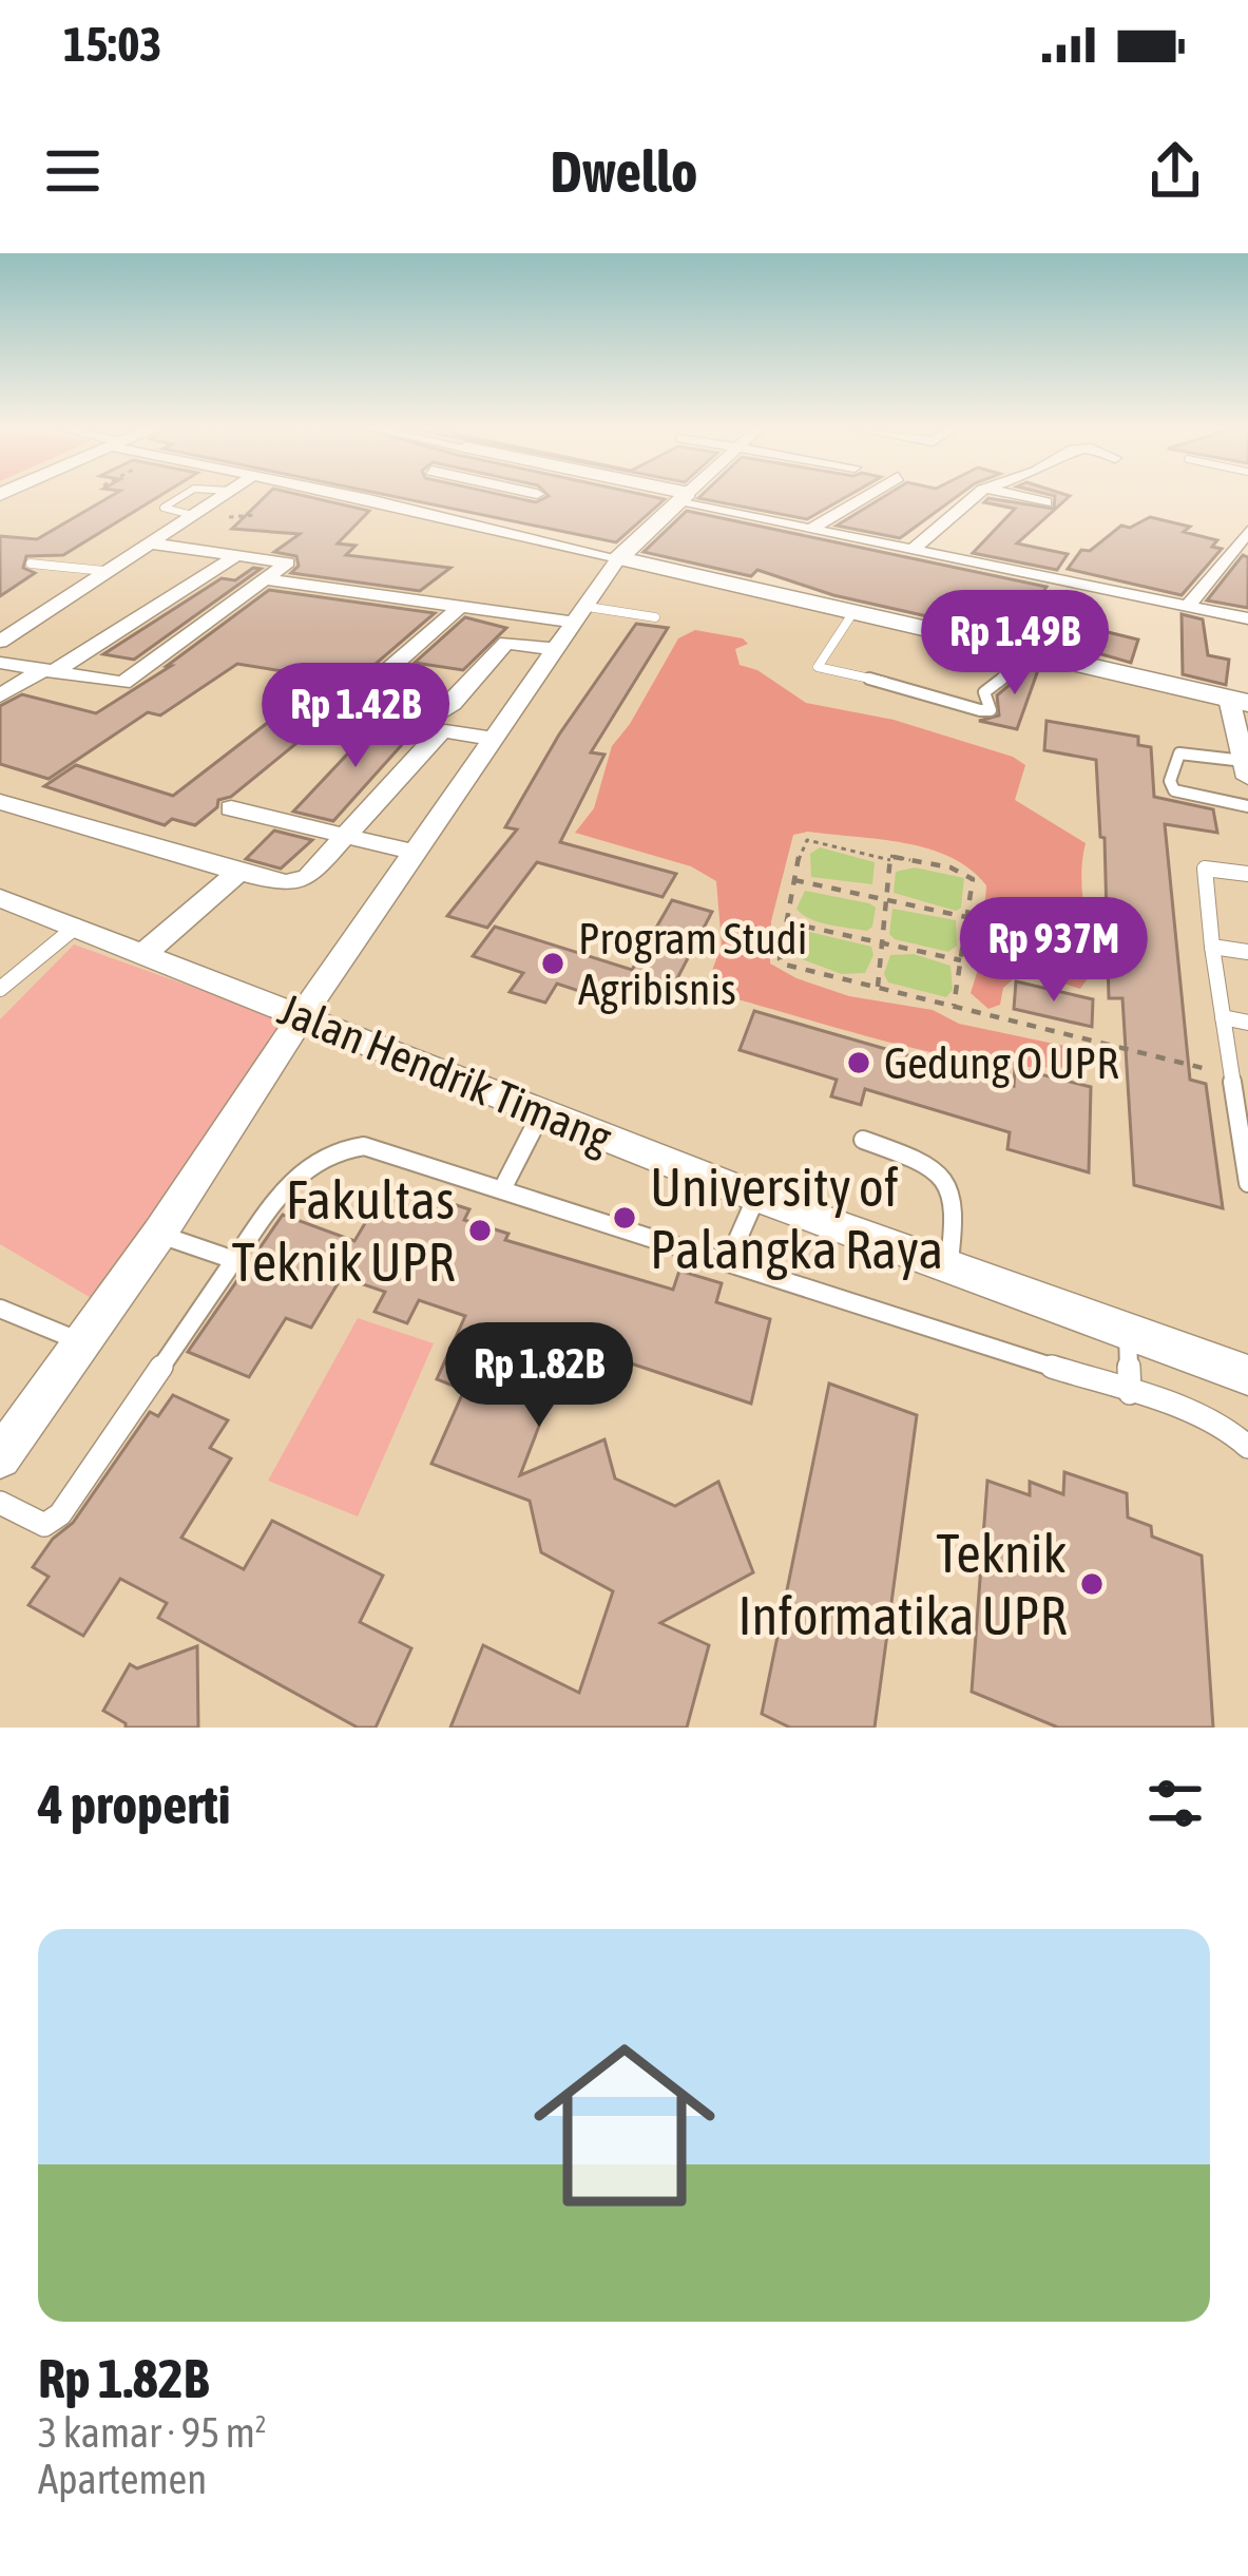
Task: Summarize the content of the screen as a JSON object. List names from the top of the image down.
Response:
{
  "streets": {
    "street": ["Jalan Hendrik Timang"]
  },
  "places": [
    "Program Studi Agribisnis",
    "Gedung O UPR",
    "University of Palangka Raya",
    "Fakultas Teknik UPR",
    "Teknik Informatika UPR"
  ],
  "page": {
    "status": "15:03",
    "header": "Dwello",
    "price": [
      "Rp 1.49B",
      "Rp 1.42B",
      "Rp 937M",
      "Rp 1.82B"
    ],
    "heading": "4 properti",
    "list": [
      {
        "name": "Rp 1.82B",
        "note": "3 kamar · 95 m² · Apartemen"
      }
    ]
  }
}
